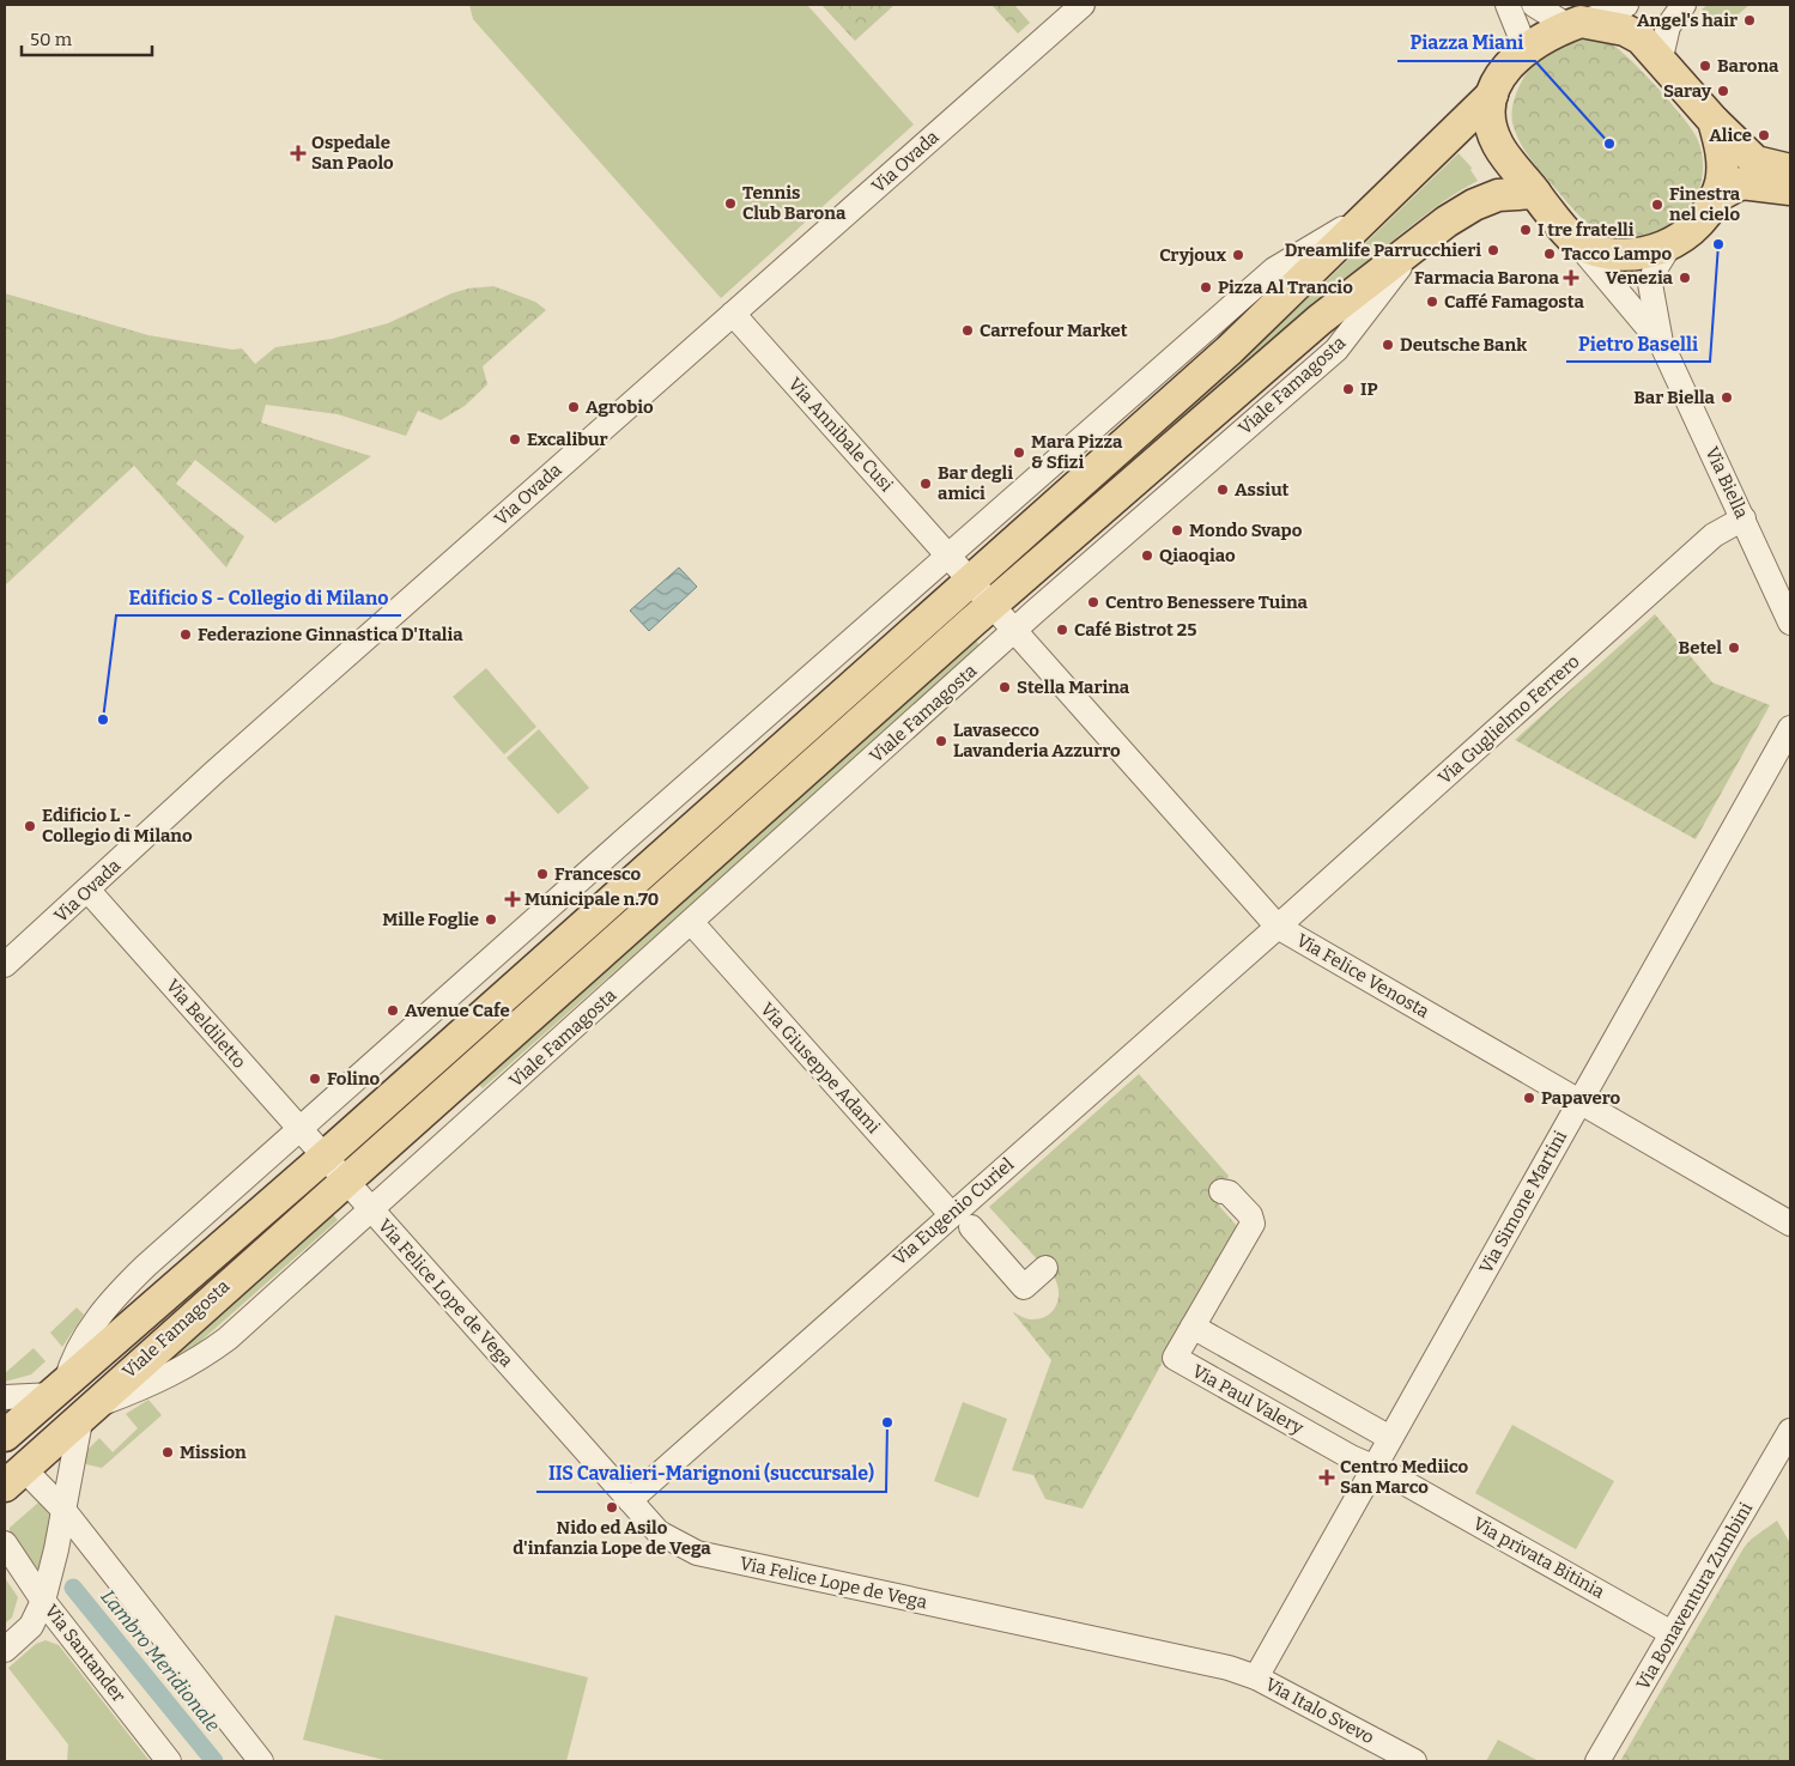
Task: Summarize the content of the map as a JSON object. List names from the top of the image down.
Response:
{
  "streets": {
    "main road": ["Viale Famagosta"],
    "street": [
      "Via Ovada",
      "Via Annibale Cusi",
      "Via Biella",
      "Via Guglielmo Ferrero",
      "Via Felice Venosta",
      "Via Beldiletto",
      "Via Giuseppe Adami",
      "Via Simone Martini",
      "Via Eugenio Curiel",
      "Via Felice Lope de Vega",
      "Via Paul Valery",
      "Via privata Bitinia",
      "Via Bonaventura Zumbini",
      "Via Santander",
      "Via Italo Svevo"
    ]
  },
  "crossings": [
    ["Via Ovada", "Via Annibale Cusi"],
    ["Via Ovada", "Via Beldiletto"],
    ["Viale Famagosta", "Via Annibale Cusi"],
    ["Viale Famagosta", "Via Felice Venosta"],
    ["Viale Famagosta", "Via Beldiletto"],
    ["Viale Famagosta", "Via Giuseppe Adami"],
    ["Viale Famagosta", "Via Felice Lope de Vega"],
    ["Via Biella", "Via Guglielmo Ferrero"],
    ["Via Guglielmo Ferrero", "Via Felice Venosta"],
    ["Via Guglielmo Ferrero", "Via Eugenio Curiel"],
    ["Via Felice Venosta", "Via Simone Martini"],
    ["Via Felice Venosta", "Via Eugenio Curiel"],
    ["Via Beldiletto", "Via Felice Lope de Vega"],
    ["Via Giuseppe Adami", "Via Eugenio Curiel"],
    ["Via Simone Martini", "Via Felice Lope de Vega"],
    ["Via Simone Martini", "Via Paul Valery"],
    ["Via Simone Martini", "Via privata Bitinia"],
    ["Via Simone Martini", "Via Italo Svevo"],
    ["Via Eugenio Curiel", "Via Felice Lope de Vega"],
    ["Via Felice Lope de Vega", "Via Italo Svevo"],
    ["Via Paul Valery", "Via privata Bitinia"],
    ["Via privata Bitinia", "Via Bonaventura Zumbini"]
  ],
  "water": ["Lambro Meridionale"],
  "places": {
    "other": [
      "Angel's hair",
      "Barona",
      "Saray",
      "Alice",
      "Piazza Miani",
      "Tennis Club Barona",
      "Finestra nel cielo",
      "I tre fratelli",
      "Pietro Baselli",
      "Dreamlife Parrucchieri",
      "Tacco Lampo",
      "Cryjoux",
      "Venezia",
      "Pizza Al Trancio",
      "Caffé Famagosta",
      "Carrefour Market",
      "Deutsche Bank",
      "IP",
      "Bar Biella",
      "Agrobio",
      "Excalibur",
      "Mara Pizza & Sfizi",
      "Bar degli amici",
      "Assiut",
      "Mondo Svapo",
      "Qiaoqiao",
      "Centro Benessere Tuina",
      "Café Bistrot 25",
      "Federazione Ginnastica D'Italia",
      "Betel",
      "Stella Marina",
      "Edificio S - Collegio di Milano",
      "Lavasecco Lavanderia Azzurro",
      "Edificio L - Collegio di Milano",
      "Francesco",
      "Mille Foglie",
      "Avenue Cafe",
      "Folino",
      "Papavero",
      "IIS Cavalieri-Marignoni (succursale)",
      "Mission",
      "Nido ed Asilo d'infanzia Lope de Vega"
    ],
    "health": [
      "Ospedale San Paolo",
      "Farmacia Barona",
      "Municipale n.70",
      "Centro Mediico San Marco"
    ]
  },
  "scale_bar": "50 m"
}
